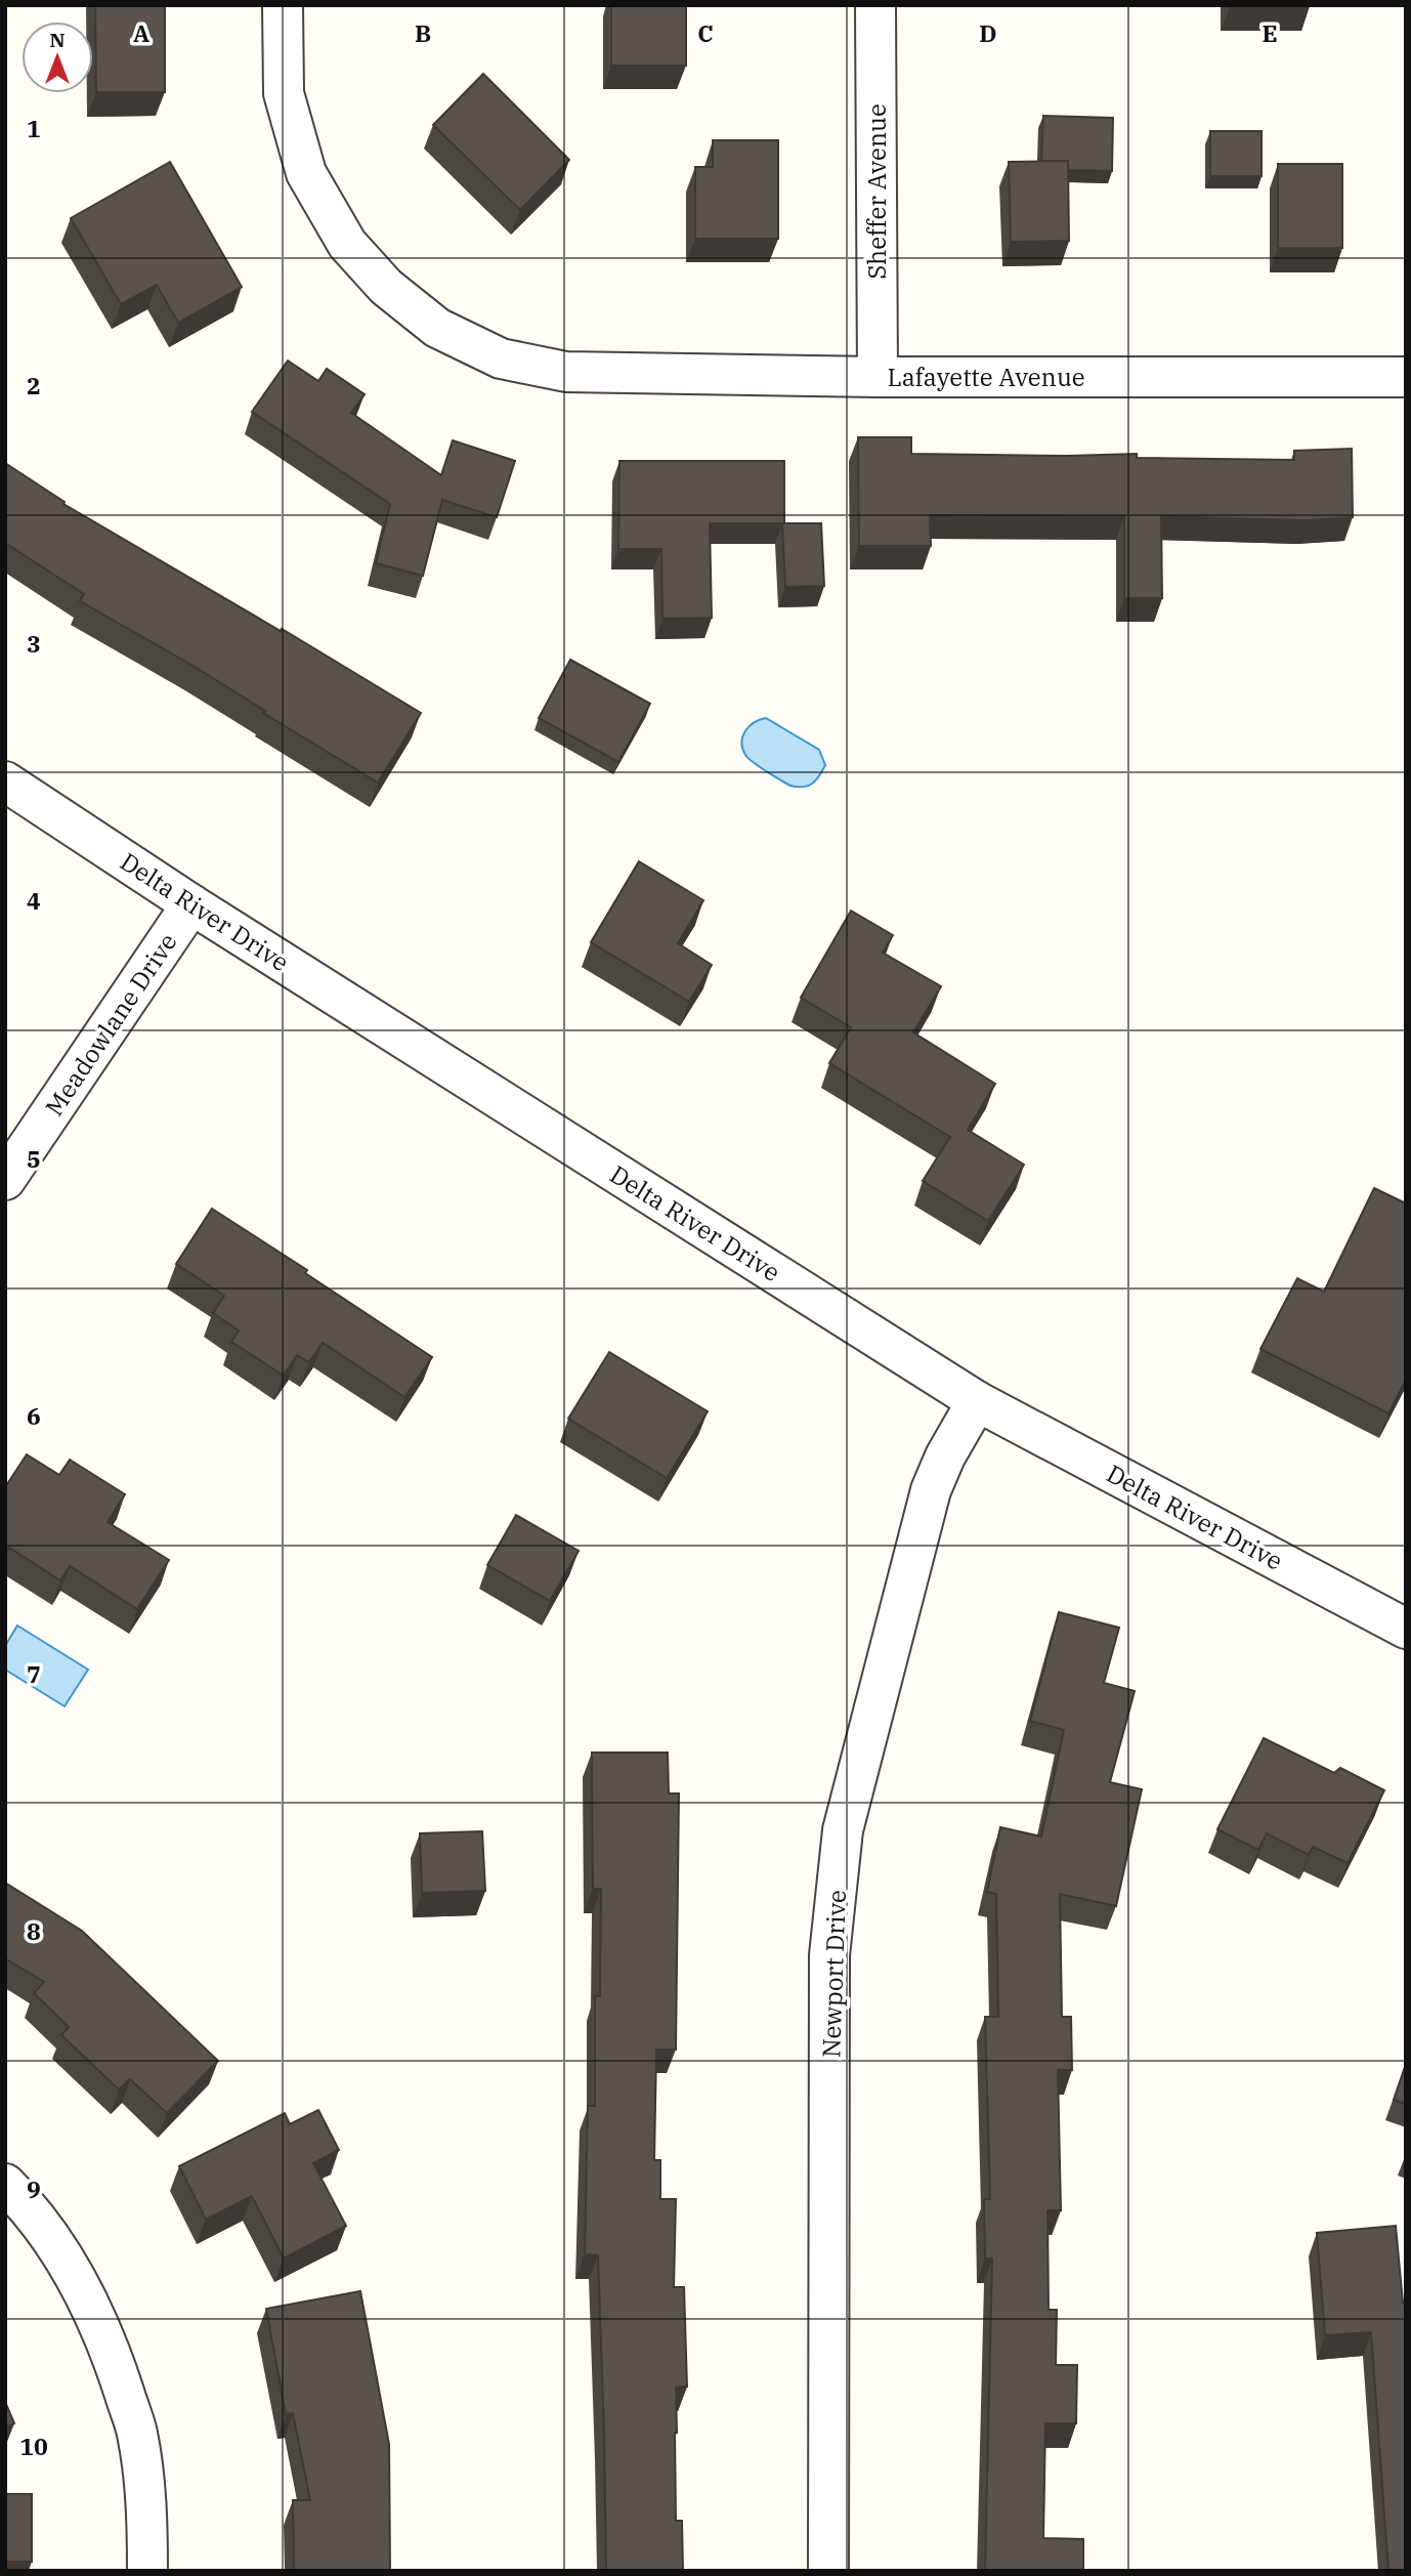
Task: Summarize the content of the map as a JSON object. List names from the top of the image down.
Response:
{
  "streets": {
    "street": [
      "Sheffer Avenue",
      "Lafayette Avenue",
      "Delta River Drive",
      "Meadowlane Drive",
      "Newport Drive"
    ]
  },
  "crossings": [
    ["Sheffer Avenue", "Lafayette Avenue"],
    ["Delta River Drive", "Meadowlane Drive"],
    ["Delta River Drive", "Newport Drive"]
  ],
  "north": "top",
  "grid": {
    "columns": [
      "A",
      "B",
      "C",
      "D",
      "E"
    ],
    "rows": [
      "1",
      "2",
      "3",
      "4",
      "5",
      "6",
      "7",
      "8",
      "9",
      "10"
    ]
  }
}
